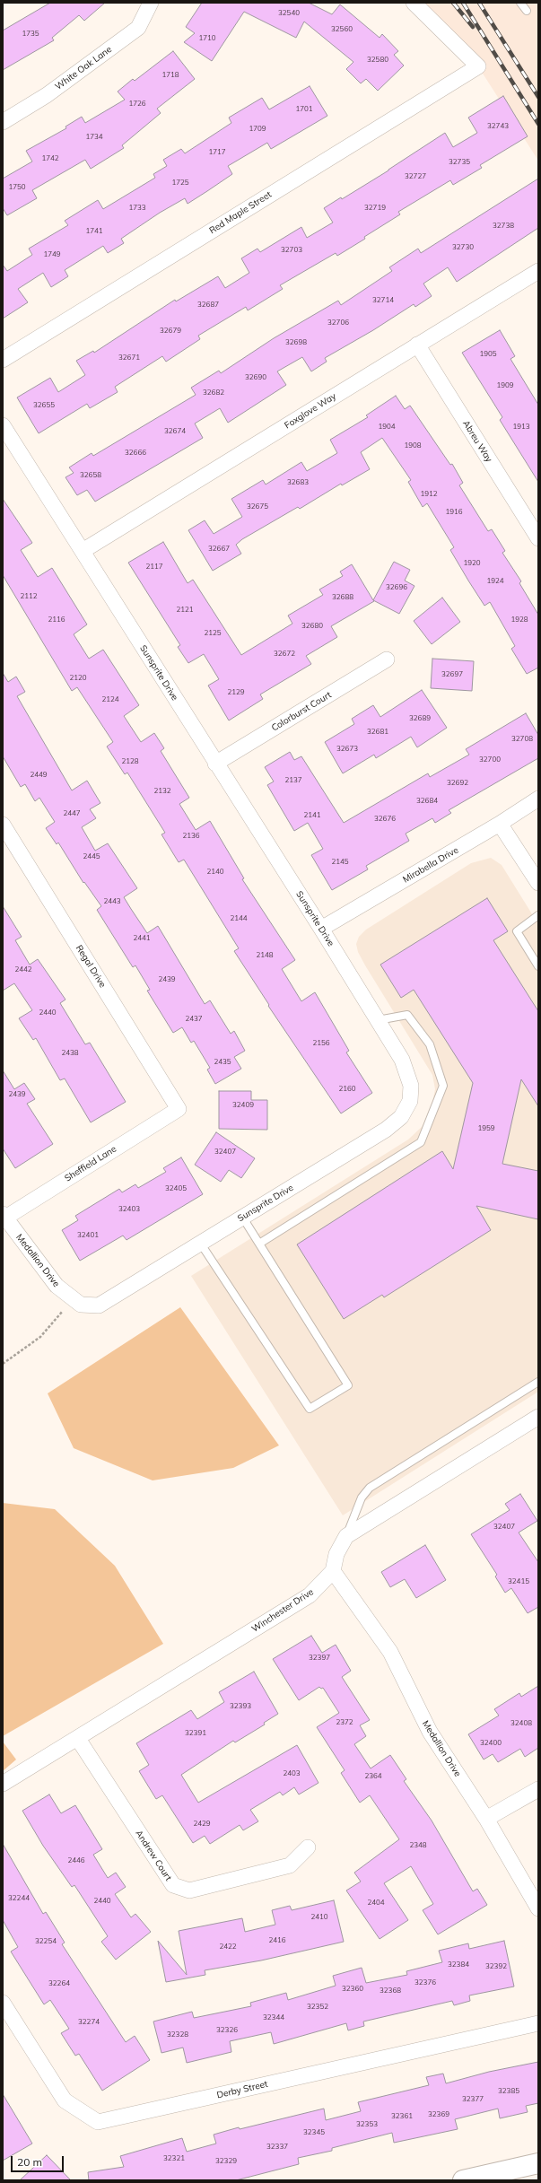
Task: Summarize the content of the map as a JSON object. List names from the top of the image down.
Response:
{
  "streets": {
    "street": [
      "White Oak Lane",
      "Red Maple Street",
      "Foxglove Way",
      "Abreu Way",
      "Sunsprite Drive",
      "Colorburst Court",
      "Mirabella Drive",
      "Regal Drive",
      "Sheffield Lane",
      "Medallion Drive",
      "Winchester Drive",
      "Andrew Court",
      "Derby Street"
    ]
  },
  "crossings": [
    ["Foxglove Way", "Abreu Way"],
    ["Foxglove Way", "Sunsprite Drive"],
    ["Sunsprite Drive", "Colorburst Court"],
    ["Sunsprite Drive", "Mirabella Drive"],
    ["Sunsprite Drive", "Medallion Drive"],
    ["Regal Drive", "Sheffield Lane"],
    ["Sheffield Lane", "Medallion Drive"],
    ["Medallion Drive", "Winchester Drive"],
    ["Winchester Drive", "Andrew Court"]
  ],
  "house_numbers": [
    "32540",
    "32560",
    "1735",
    "1710",
    "32580",
    "1718",
    "1726",
    "1701",
    "32743",
    "1709",
    "1734",
    "1717",
    "1742",
    "32735",
    "32727",
    "1725",
    "1750",
    "1733",
    "32719",
    "32738",
    "1741",
    "32730",
    "32703",
    "1749",
    "32714",
    "32687",
    "32706",
    "32679",
    "32698",
    "1905",
    "32671",
    "32690",
    "1909",
    "32682",
    "32655",
    "1904",
    "1913",
    "32674",
    "1908",
    "32666",
    "32658",
    "32683",
    "1912",
    "32675",
    "1916",
    "32667",
    "1920",
    "2117",
    "1924",
    "32696",
    "2112",
    "32688",
    "2121",
    "2116",
    "1928",
    "32680",
    "2125",
    "32672",
    "32697",
    "2120",
    "2129",
    "2124",
    "32689",
    "32681",
    "32708",
    "32673",
    "32700",
    "2128",
    "2449",
    "2137",
    "32692",
    "2132",
    "32684",
    "2447",
    "2141",
    "32676",
    "2136",
    "2445",
    "2145",
    "2140",
    "2443",
    "2144",
    "2441",
    "2148",
    "2442",
    "2439",
    "2440",
    "2437",
    "2156",
    "2438",
    "2435",
    "2160",
    "2439",
    "32409",
    "1959",
    "32407",
    "32405",
    "32403",
    "32401",
    "32407",
    "32415",
    "32397",
    "32393",
    "2372",
    "32408",
    "32391",
    "32400",
    "2403",
    "2364",
    "2429",
    "2348",
    "2446",
    "32244",
    "2440",
    "2404",
    "2410",
    "2416",
    "32254",
    "2422",
    "32384",
    "32392",
    "32376",
    "32264",
    "32360",
    "32368",
    "32352",
    "32344",
    "32274",
    "32326",
    "32328",
    "32385",
    "32377",
    "32369",
    "32361",
    "32353",
    "32345",
    "32337",
    "32321",
    "32329"
  ],
  "scale_bar": "20 m"
}
